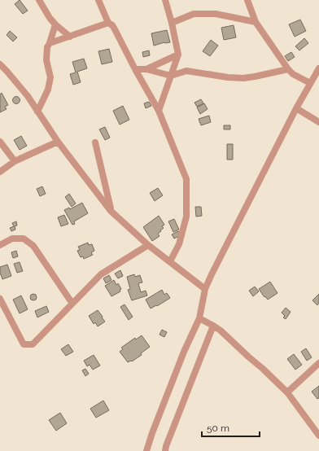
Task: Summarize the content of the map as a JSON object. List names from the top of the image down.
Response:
{
  "scale_bar": "50 m"
}
